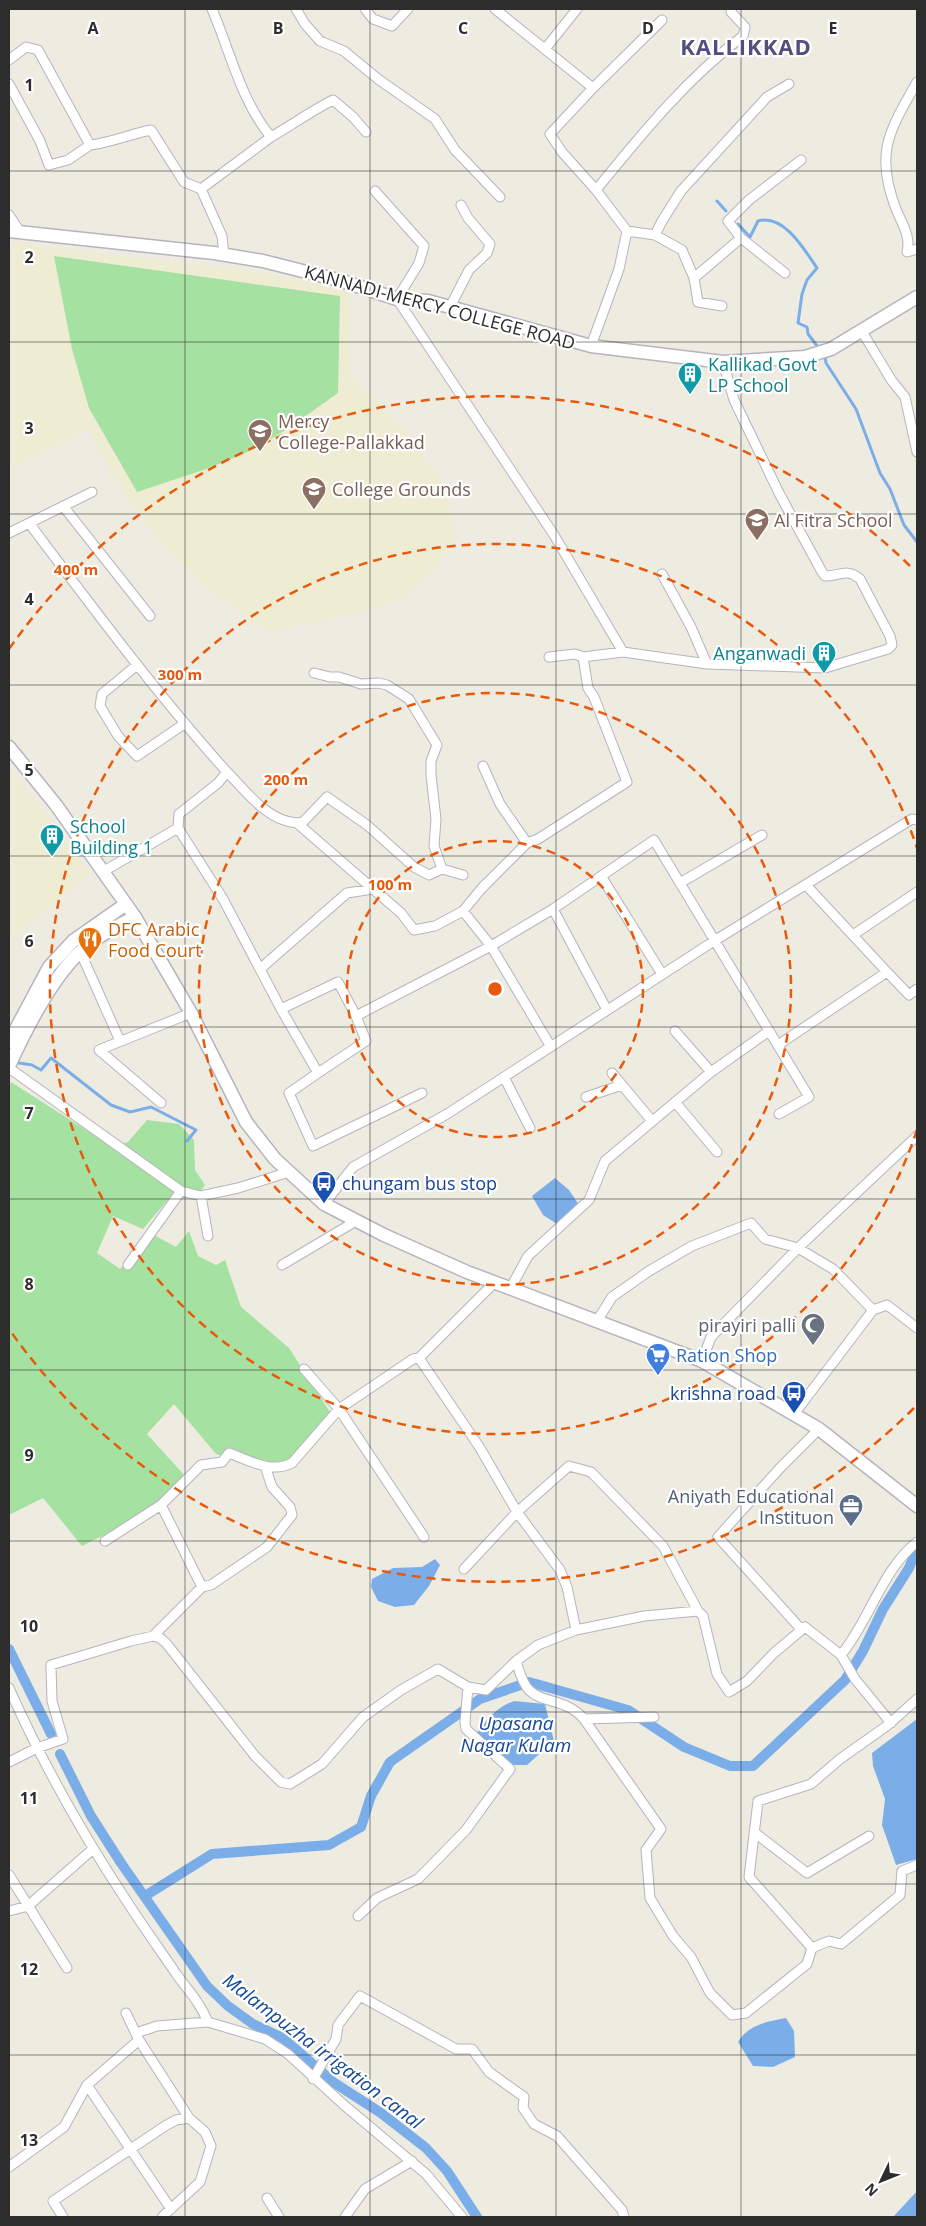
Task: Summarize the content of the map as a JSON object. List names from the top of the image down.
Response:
{
  "streets": {
    "main road": ["KANNADI-MERCY COLLEGE ROAD"]
  },
  "districts": ["KALLIKKAD"],
  "water": ["Upasana Nagar Kulam", "Malampuzha irrigation canal"],
  "places": {
    "building": ["Kallikad Govt LP School", "Anganwadi", "School Building 1"],
    "school or university": ["Mercy College-Pallakkad", "College Grounds", "Al Fitra School"],
    "restaurant": ["DFC Arabic Food Court"],
    "bus stop": ["chungam bus stop", "krishna road"],
    "mosque": ["pirayiri palli"],
    "supermarket": ["Ration Shop"],
    "office": ["Aniyath Educational Instituon"]
  },
  "north": "bottom left",
  "grid": {
    "columns": [
      "A",
      "B",
      "C",
      "D",
      "E"
    ],
    "rows": [
      "1",
      "2",
      "3",
      "4",
      "5",
      "6",
      "7",
      "8",
      "9",
      "10",
      "11",
      "12",
      "13"
    ]
  },
  "rings": [
    "400 m",
    "300 m",
    "200 m",
    "100 m"
  ]
}
